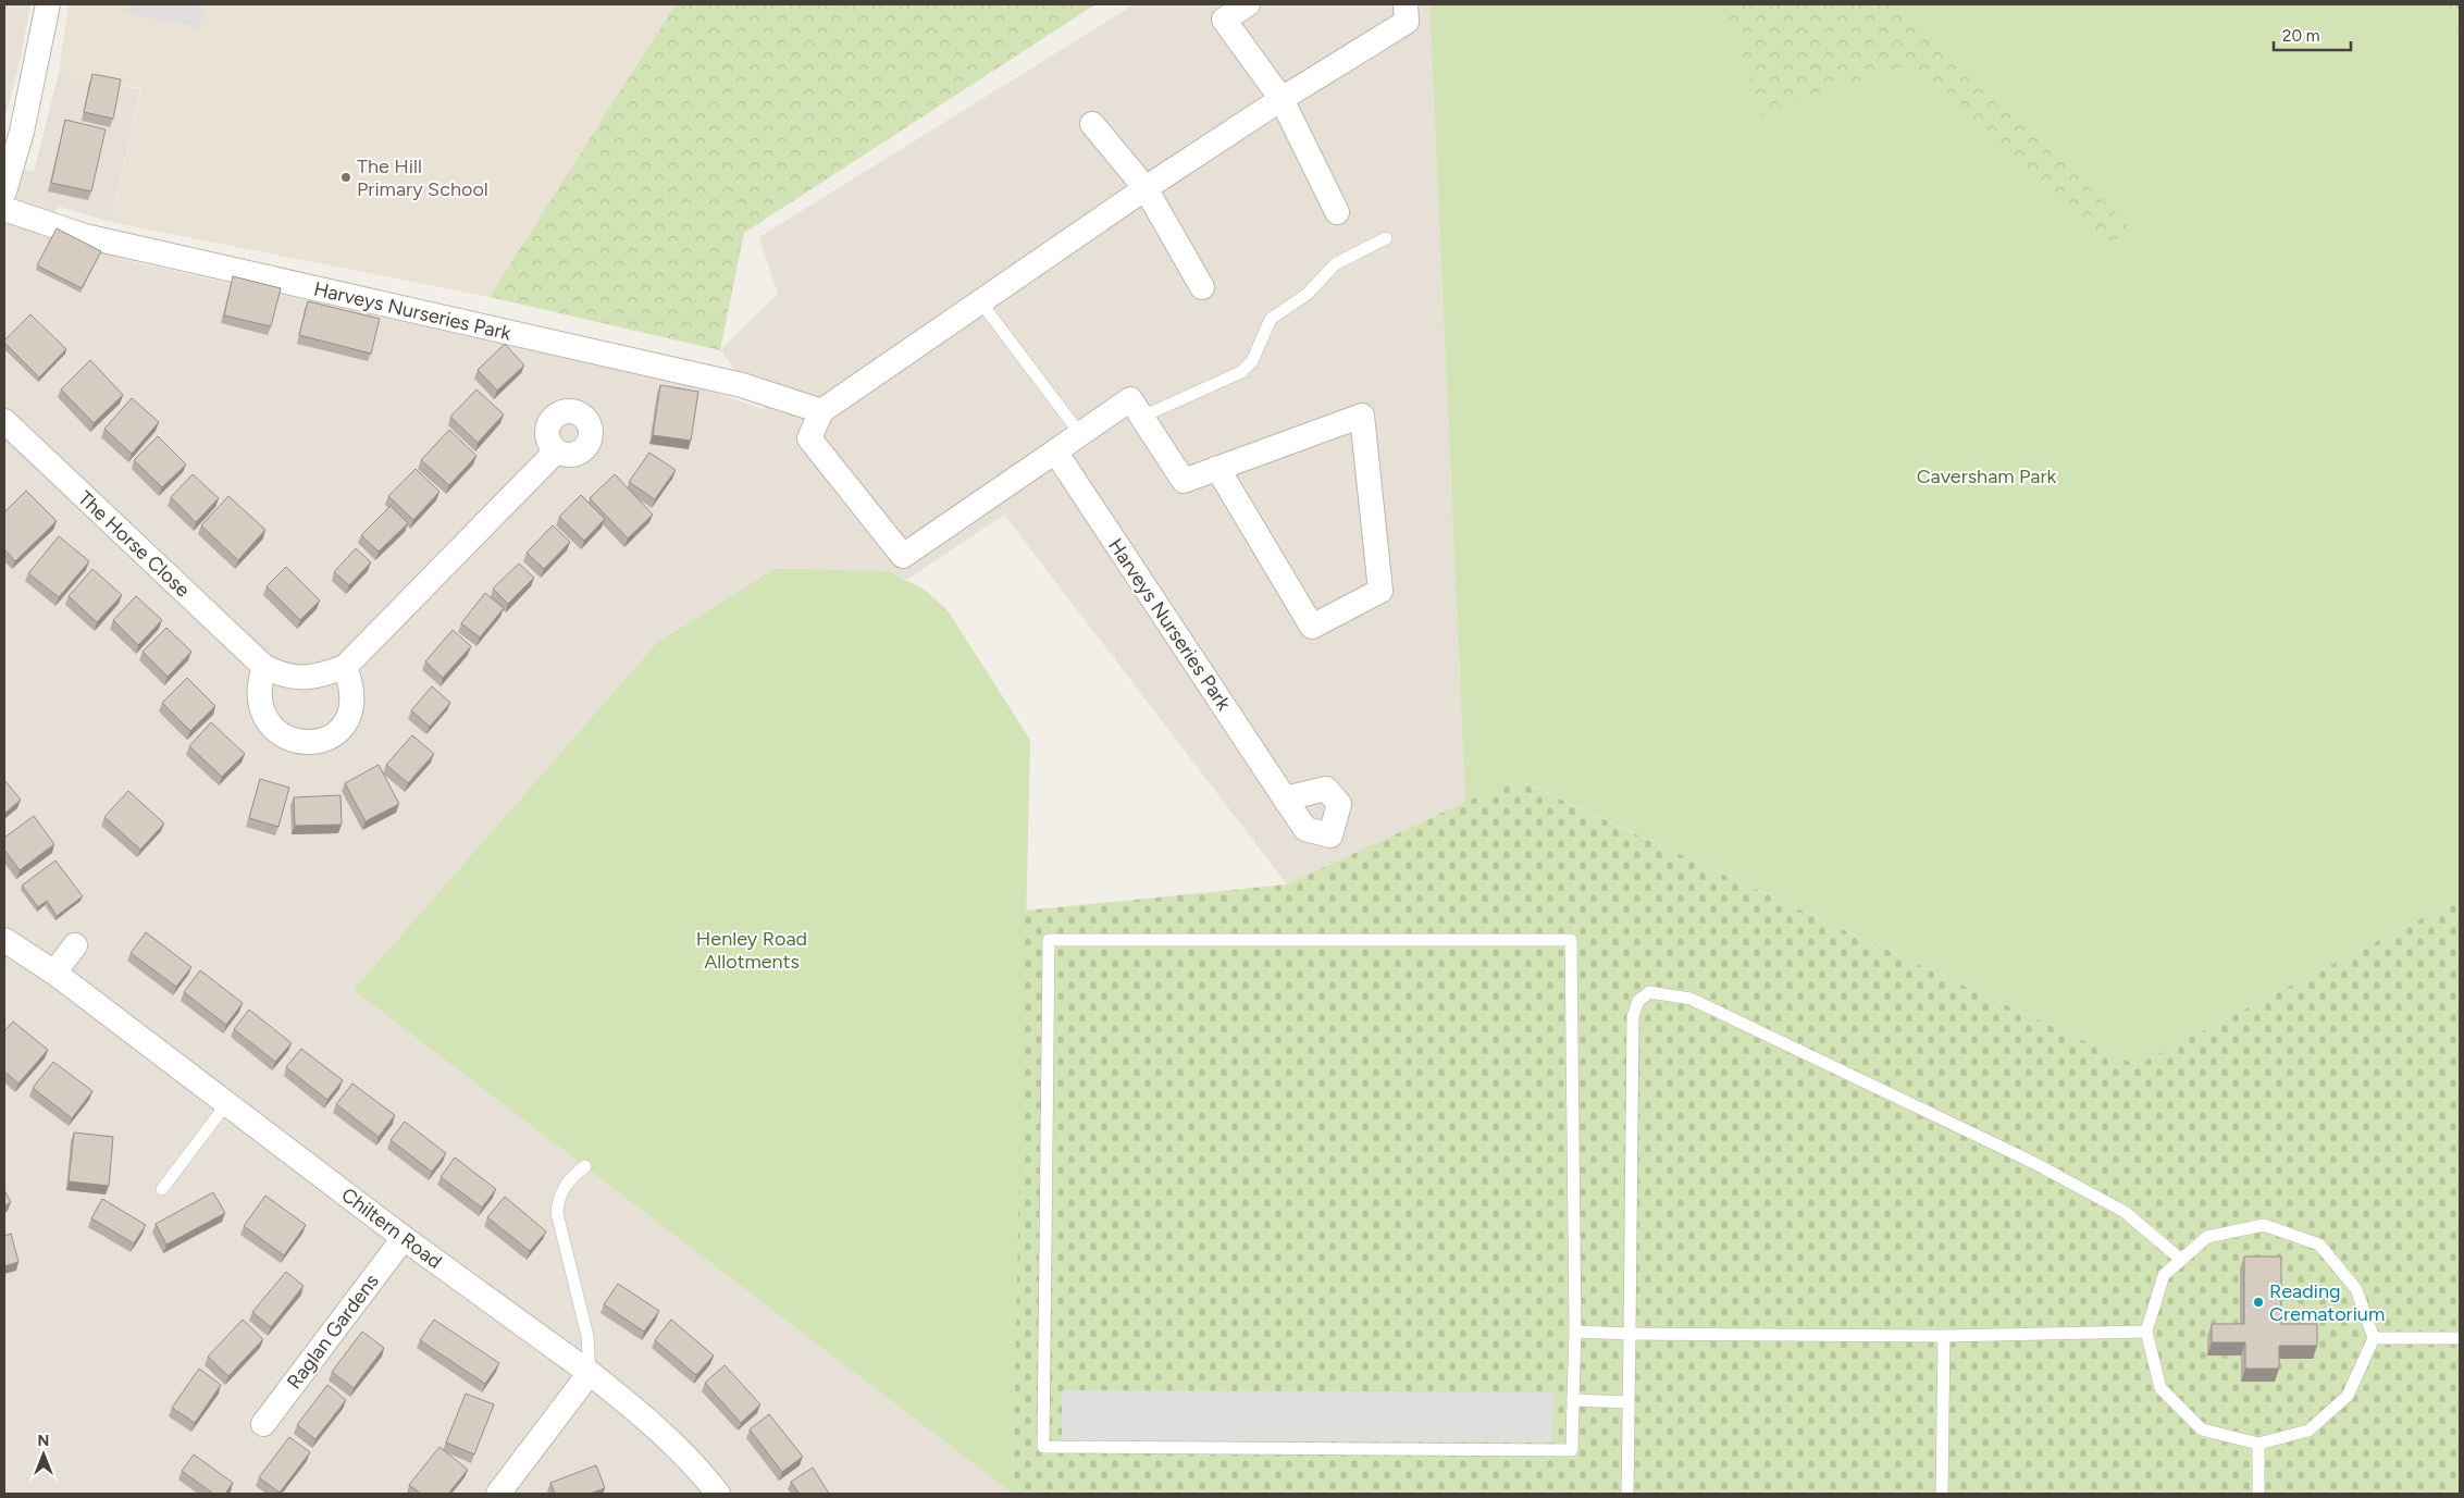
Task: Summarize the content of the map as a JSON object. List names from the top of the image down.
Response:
{
  "streets": {
    "street": [
      "Harveys Nurseries Park",
      "The Horse Close",
      "Chiltern Road",
      "Raglan Gardens"
    ]
  },
  "crossings": [
    ["Chiltern Road", "Raglan Gardens"]
  ],
  "parks": ["Caversham Park", "Henley Road Allotments"],
  "places": ["The Hill Primary School", "Reading Crematorium"],
  "scale_bar": "20 m",
  "north": "top"
}
